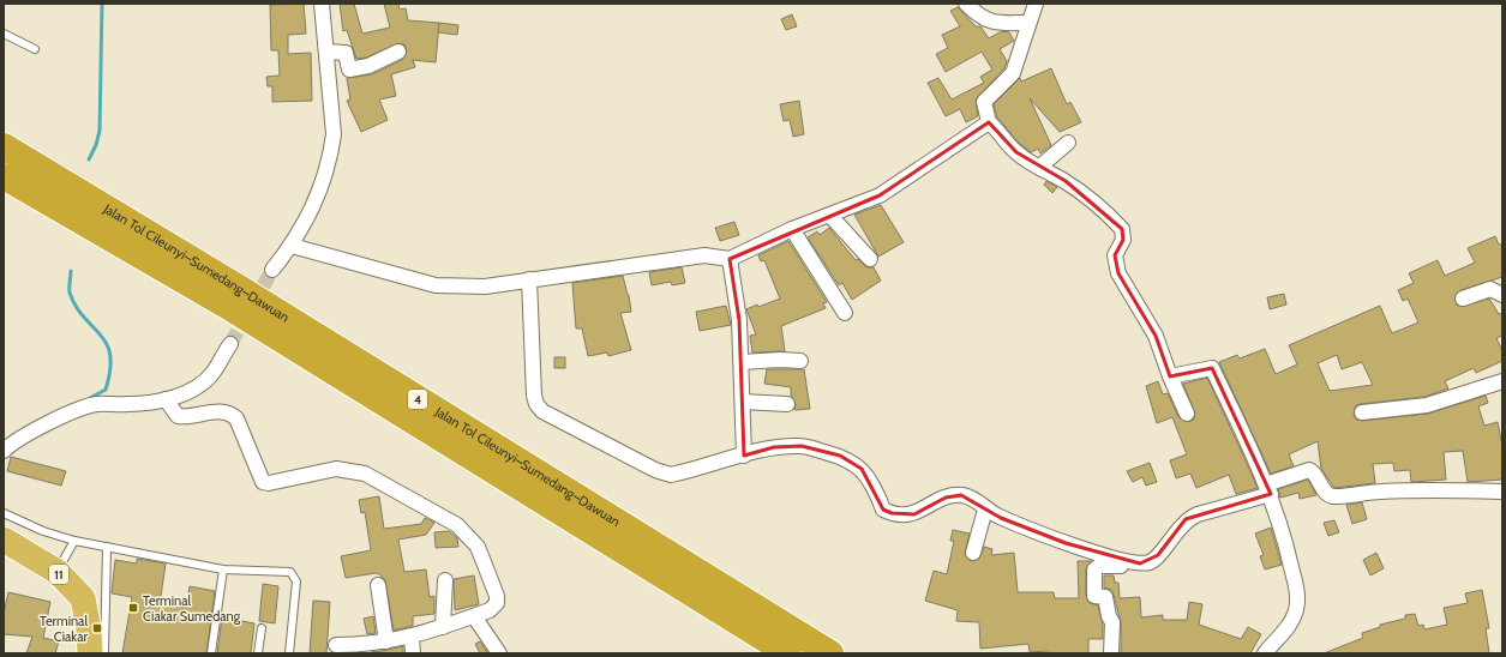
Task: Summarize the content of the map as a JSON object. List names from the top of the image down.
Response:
{
  "streets": {
    "highway": ["Jalan Tol Cileunyi–Sumedang–Dawuan", "4", "11"]
  },
  "places": {
    "transit": ["Terminal Ciakar Sumedang", "Terminal Ciakar"]
  }
}
